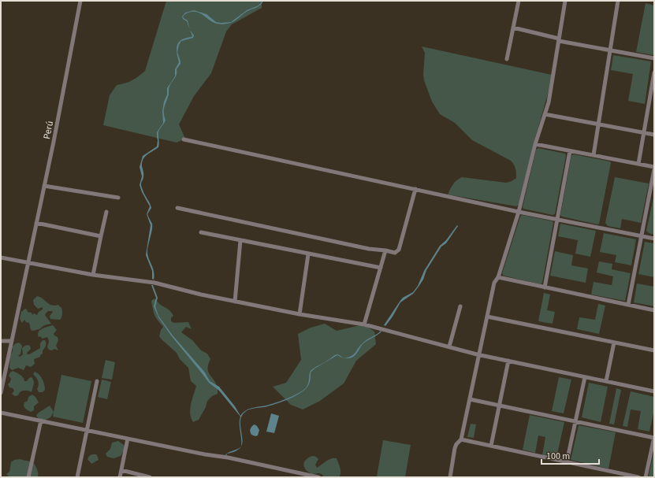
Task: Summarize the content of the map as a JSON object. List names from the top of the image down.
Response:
{
  "streets": {
    "street": ["Perú"]
  },
  "scale_bar": "100 m"
}
